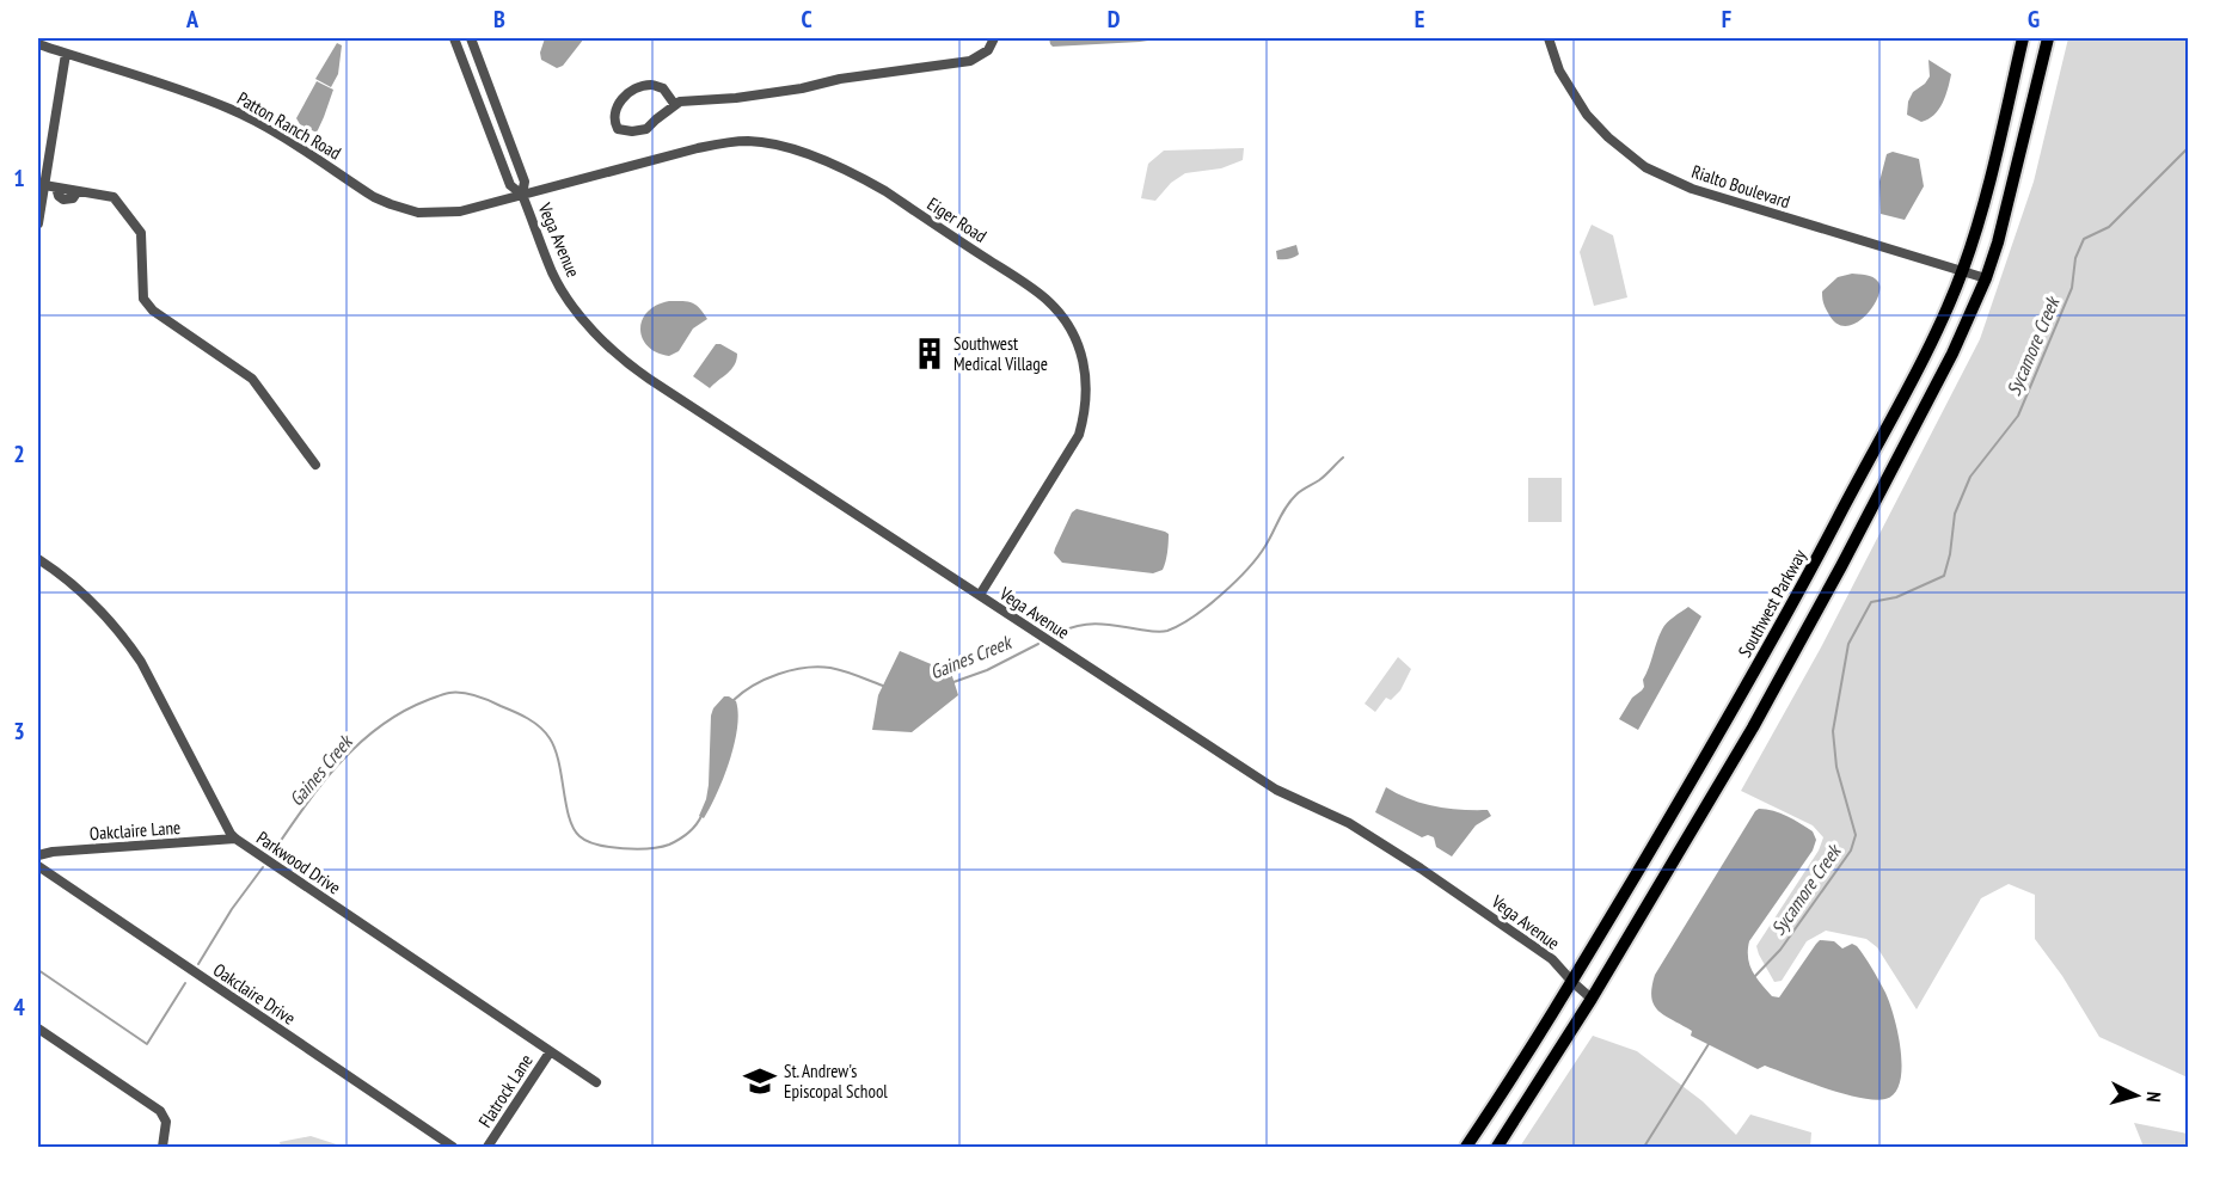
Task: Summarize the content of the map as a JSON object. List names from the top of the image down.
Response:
{
  "streets": {
    "main road": ["Southwest Parkway"],
    "street": [
      "Patton Ranch Road",
      "Rialto Boulevard",
      "Eiger Road",
      "Vega Avenue",
      "Oakclaire Lane",
      "Parkwood Drive",
      "Oakclaire Drive",
      "Flatrock Lane"
    ]
  },
  "crossings": [
    ["Patton Ranch Road", "Eiger Road"],
    ["Patton Ranch Road", "Vega Avenue"],
    ["Rialto Boulevard", "Southwest Parkway"],
    ["Eiger Road", "Vega Avenue"],
    ["Vega Avenue", "Southwest Parkway"],
    ["Oakclaire Lane", "Parkwood Drive"],
    ["Parkwood Drive", "Flatrock Lane"]
  ],
  "water": ["Sycamore Creek", "Gaines Creek"],
  "places": {
    "building": ["Southwest Medical Village"],
    "school or university": ["St. Andrew's Episcopal School"]
  },
  "north": "right",
  "grid": {
    "columns": [
      "A",
      "B",
      "C",
      "D",
      "E",
      "F",
      "G"
    ],
    "rows": [
      "1",
      "2",
      "3",
      "4"
    ]
  }
}
